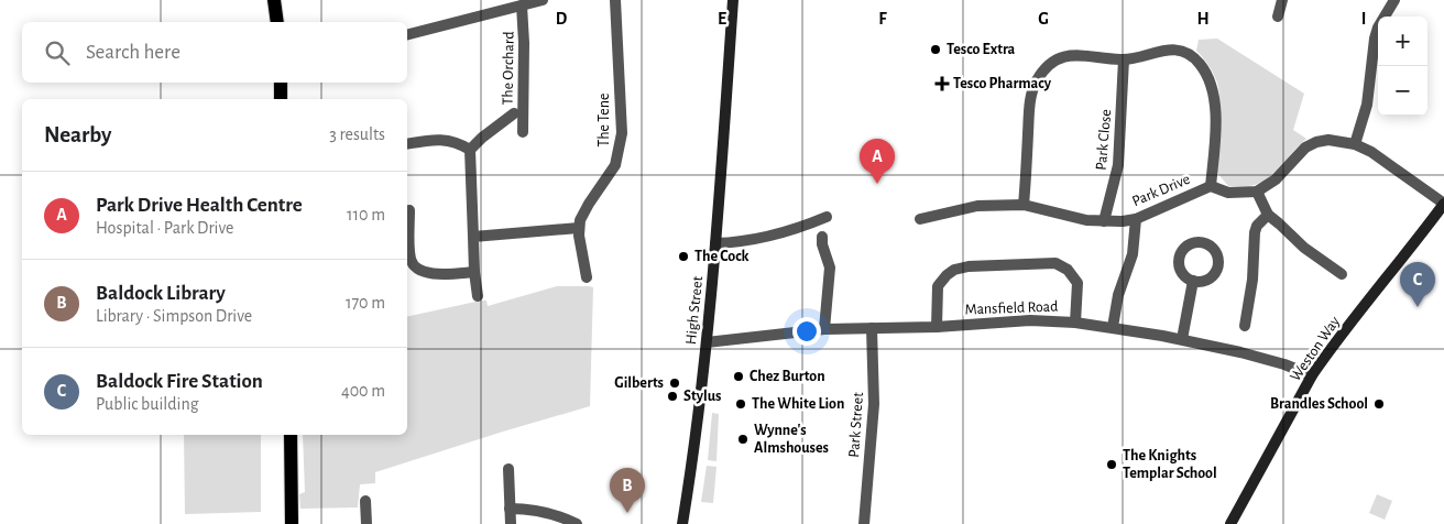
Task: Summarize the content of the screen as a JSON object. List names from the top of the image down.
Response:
{
  "streets": {
    "main road": ["High Street", "Weston Way"],
    "street": [
      "The Orchard",
      "The Tene",
      "Park Close",
      "Park Drive",
      "Mansfield Road",
      "Park Street"
    ]
  },
  "crossings": [
    ["Park Close", "Park Drive"],
    ["Mansfield Road", "High Street"],
    ["Mansfield Road", "Weston Way"],
    ["Mansfield Road", "Park Street"]
  ],
  "places": {
    "other": [
      "Tesco Extra",
      "The Cock",
      "Chez Burton",
      "Gilberts",
      "Stylus",
      "The White Lion",
      "Brandles School",
      "Wynne's Almshouses",
      "The Knights Templar School"
    ],
    "health": ["Tesco Pharmacy"]
  },
  "page": {
    "map_buttons": ["+", "−"],
    "search": "Search here",
    "heading": ["Nearby", "3 results"],
    "pins": ["A", "C", "B"],
    "list": [
      {
        "mark": "A",
        "name": "Park Drive Health Centre",
        "note": "Hospital · Park Drive",
        "value": "110 m"
      },
      {
        "mark": "B",
        "name": "Baldock Library",
        "note": "Library · Simpson Drive",
        "value": "170 m"
      },
      {
        "mark": "C",
        "name": "Baldock Fire Station",
        "note": "Public building",
        "value": "400 m"
      }
    ]
  },
  "grid": {
    "columns": [
      "D",
      "E",
      "F",
      "G",
      "H",
      "I"
    ]
  }
}
